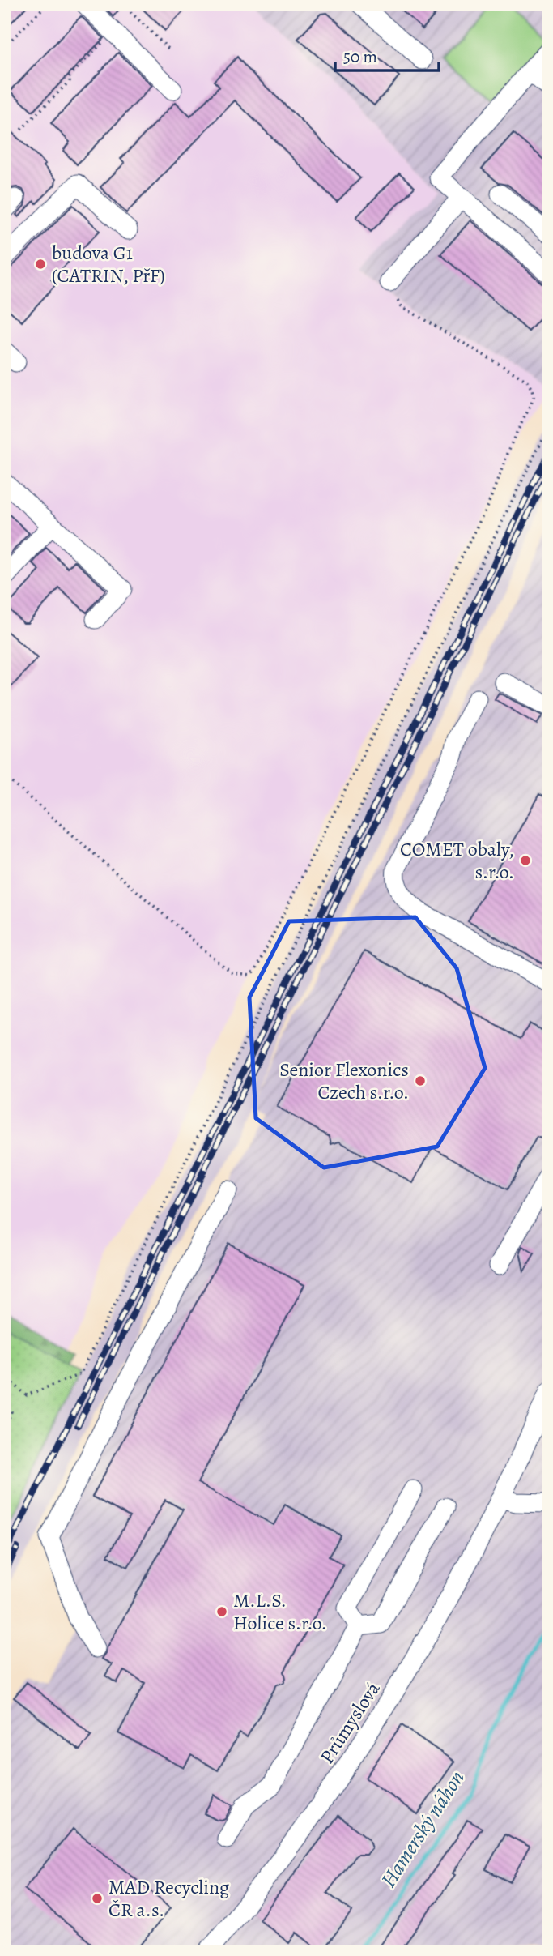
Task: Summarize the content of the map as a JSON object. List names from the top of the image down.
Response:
{
  "streets": {
    "street": ["Průmyslová"]
  },
  "water": ["Hamerský náhon"],
  "places": [
    "budova G1 (CATRIN, PřF)",
    "COMET obaly, s.r.o.",
    "Senior Flexonics Czech s.r.o.",
    "M.L.S. Holice s.r.o.",
    "MAD Recycling ČR a.s."
  ],
  "scale_bar": "50 m"
}
